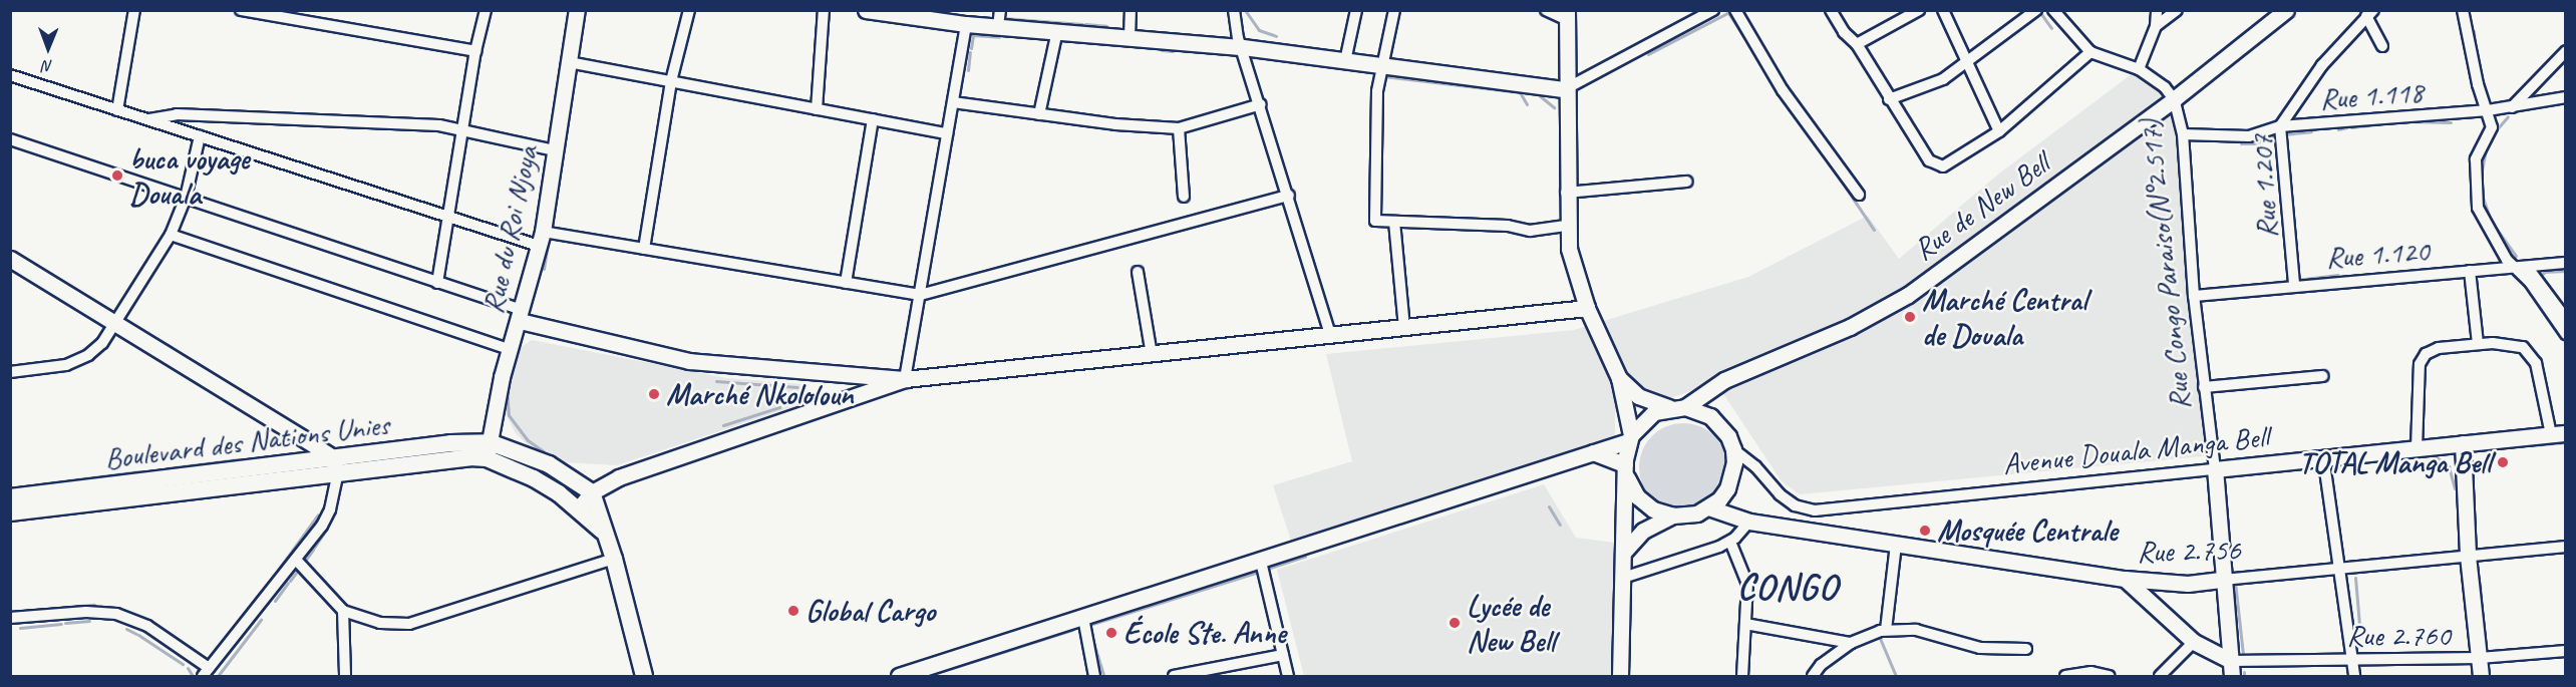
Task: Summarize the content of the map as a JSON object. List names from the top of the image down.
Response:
{
  "streets": {
    "main road": ["Boulevard des Nations Unies"],
    "street": [
      "Rue 1.118",
      "Rue 1.207",
      "Rue de New Bell",
      "Rue du Roi Njoya",
      "Rue 1.120",
      "Rue Congo Paraiso(N°2.517)",
      "Avenue Douala Manga Bell",
      "Rue 2.756",
      "Rue 2.760"
    ]
  },
  "crossings": [
    ["Rue 1.118", "Rue 1.207"],
    ["Rue 1.118", "Rue Congo Paraiso(N°2.517)"],
    ["Rue 1.207", "Rue 1.120"],
    ["Rue de New Bell", "Rue Congo Paraiso(N°2.517)"],
    ["Rue de New Bell", "Avenue Douala Manga Bell"],
    ["Rue de New Bell", "Rue 2.756"],
    ["Rue du Roi Njoya", "Boulevard des Nations Unies"],
    ["Rue 1.120", "Rue Congo Paraiso(N°2.517)"],
    ["Rue Congo Paraiso(N°2.517)", "Avenue Douala Manga Bell"],
    ["Rue Congo Paraiso(N°2.517)", "Rue 2.756"],
    ["Rue Congo Paraiso(N°2.517)", "Rue 2.760"],
    ["Avenue Douala Manga Bell", "Rue 2.756"]
  ],
  "districts": ["CONGO"],
  "places": [
    "buca voyage Douala",
    "Marché Central de Douala",
    "Marché Nkololoun",
    "TOTAL Manga Bell",
    "Mosquée Centrale",
    "Global Cargo",
    "Lycée de New Bell",
    "École Ste. Anne"
  ],
  "north": "bottom"
}
